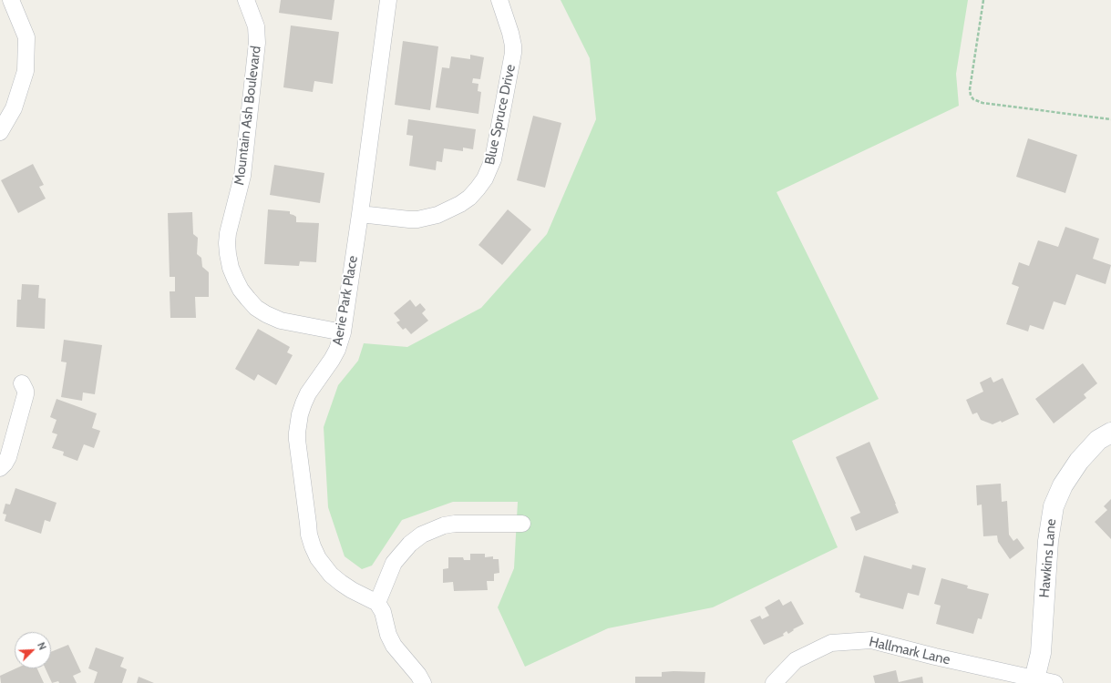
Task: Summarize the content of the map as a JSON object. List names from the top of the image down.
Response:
{
  "streets": {
    "street": [
      "Blue Spruce Drive",
      "Mountain Ash Boulevard",
      "Aerie Park Place",
      "Hawkins Lane",
      "Hallmark Lane"
    ]
  },
  "crossings": [
    ["Blue Spruce Drive", "Aerie Park Place"],
    ["Mountain Ash Boulevard", "Aerie Park Place"],
    ["Hawkins Lane", "Hallmark Lane"]
  ],
  "north": "top right"
}
